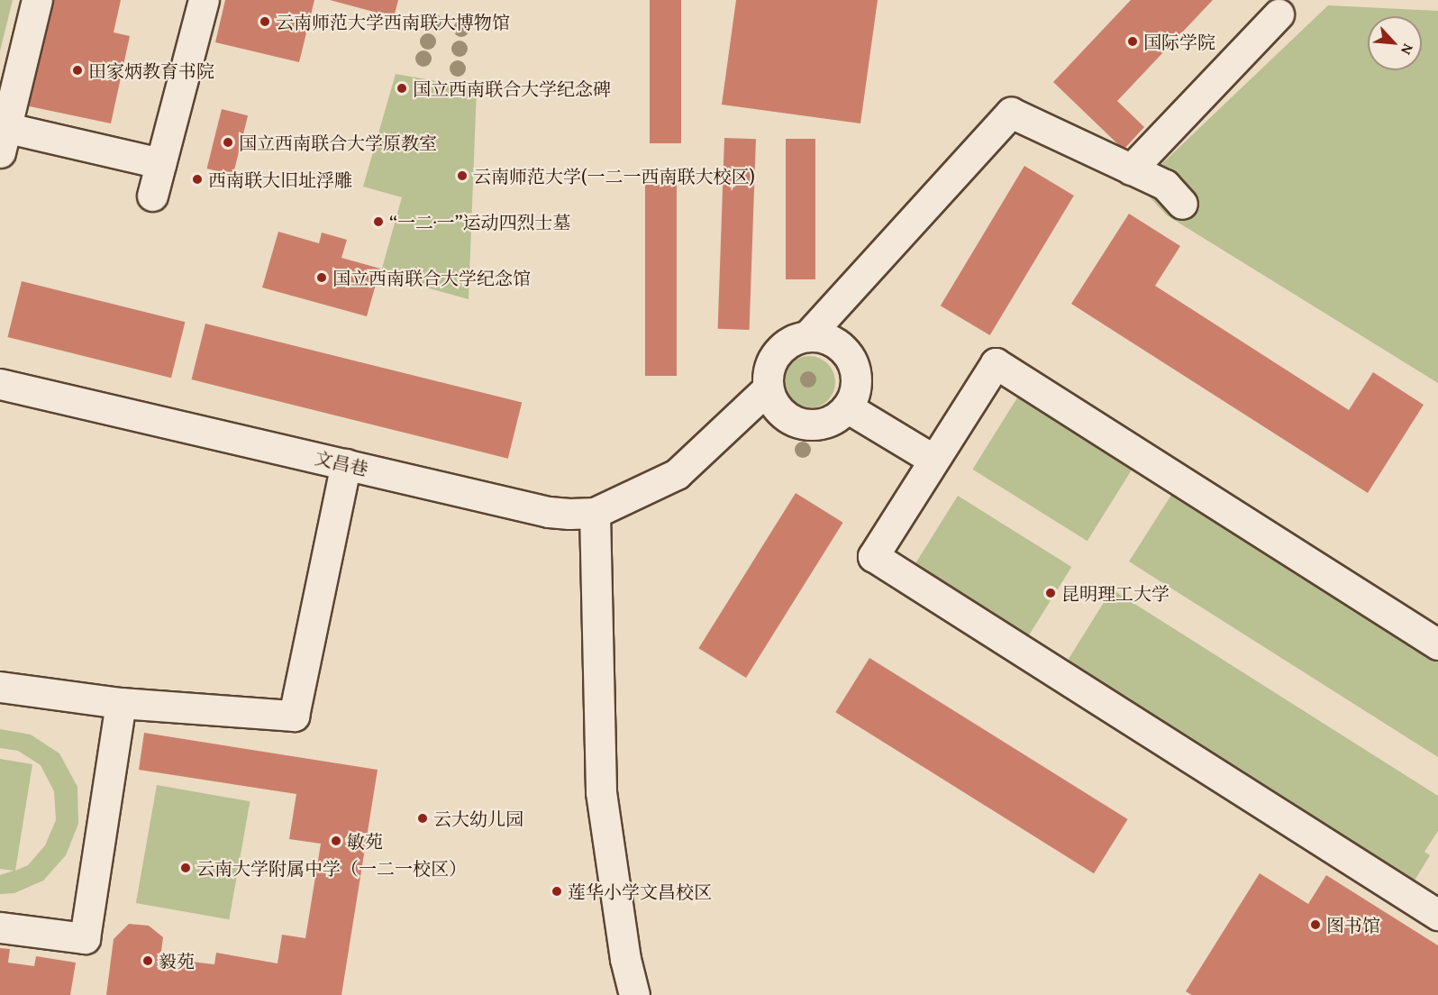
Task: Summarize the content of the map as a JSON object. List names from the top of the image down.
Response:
{
  "streets": {
    "street": ["文昌巷"]
  },
  "places": [
    "云南师范大学西南联大博物馆",
    "国际学院",
    "田家炳教育书院",
    "国立西南联合大学纪念碑",
    "国立西南联合大学原教室",
    "云南师范大学(一二一西南联大校区)",
    "西南联大旧址浮雕",
    "“一二·一”运动四烈士墓",
    "国立西南联合大学纪念馆",
    "昆明理工大学",
    "云大幼儿园",
    "敏苑",
    "云南大学附属中学（一二一校区）",
    "莲华小学文昌校区",
    "图书馆",
    "毅苑"
  ],
  "north": "bottom right"
}
